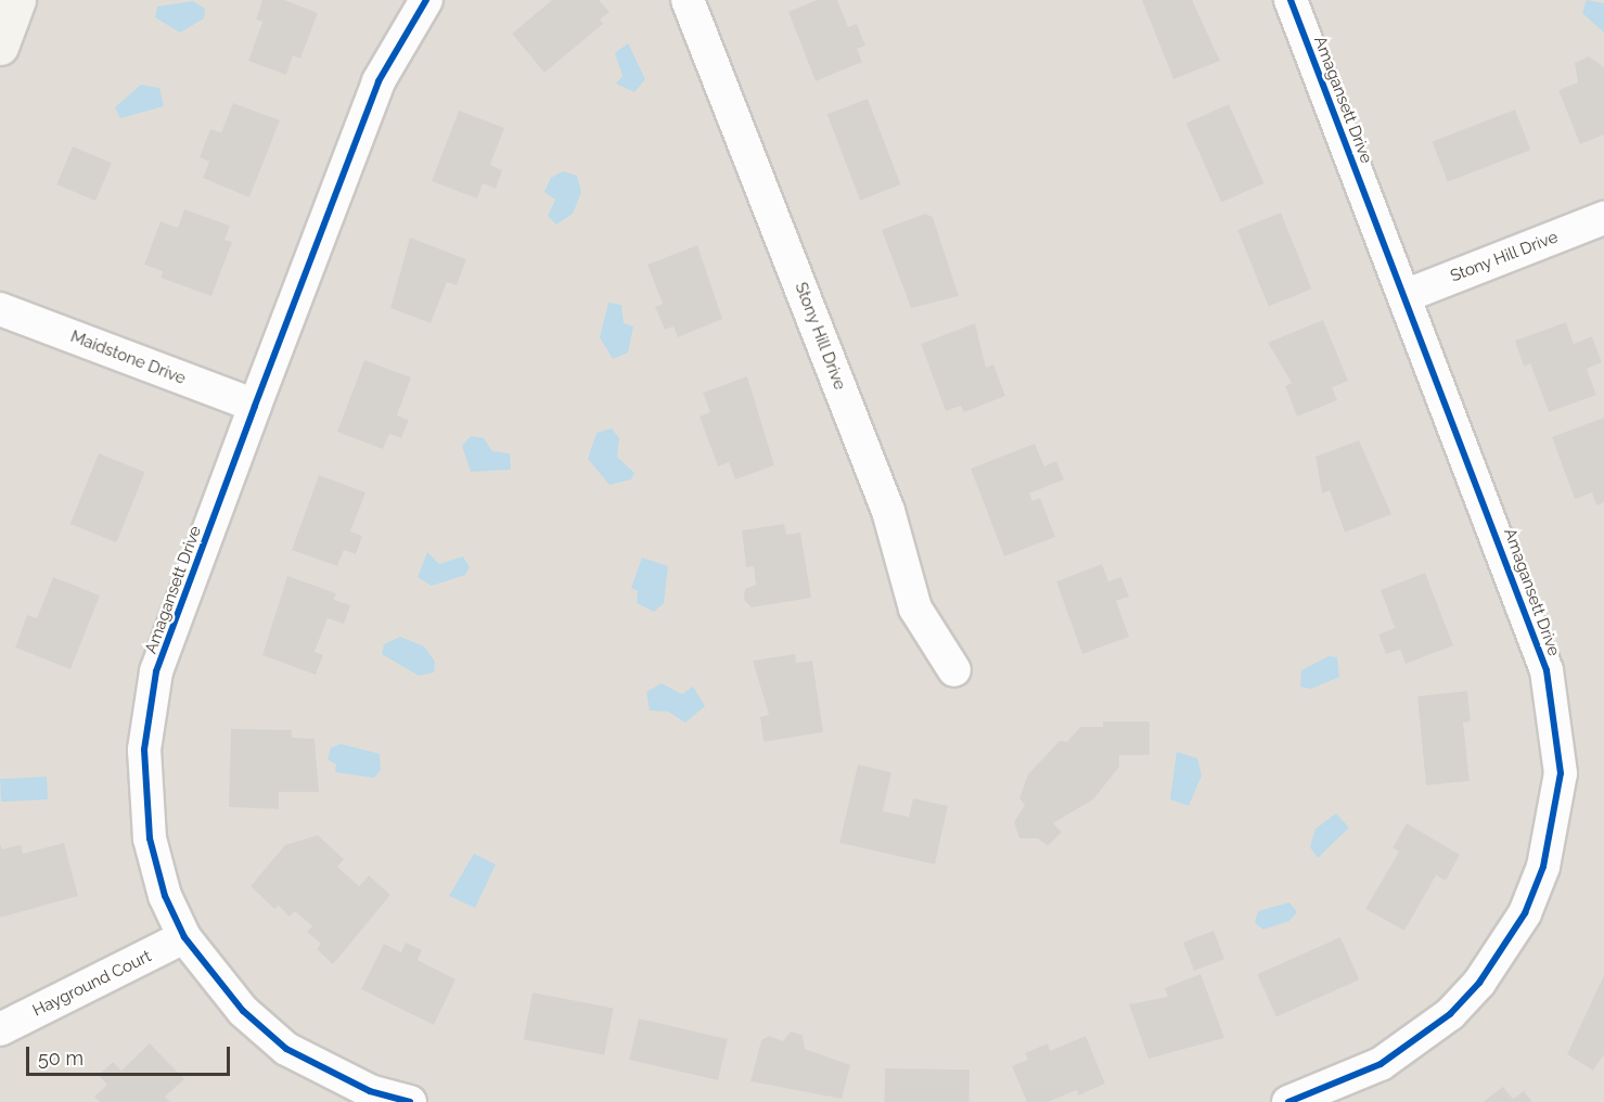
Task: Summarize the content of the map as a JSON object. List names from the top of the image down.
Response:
{
  "streets": {
    "street": [
      "Amagansett Drive",
      "Stony Hill Drive",
      "Maidstone Drive",
      "Hayground Court"
    ]
  },
  "crossings": [
    ["Amagansett Drive", "Stony Hill Drive"],
    ["Amagansett Drive", "Maidstone Drive"],
    ["Amagansett Drive", "Hayground Court"]
  ],
  "scale_bar": "50 m"
}
